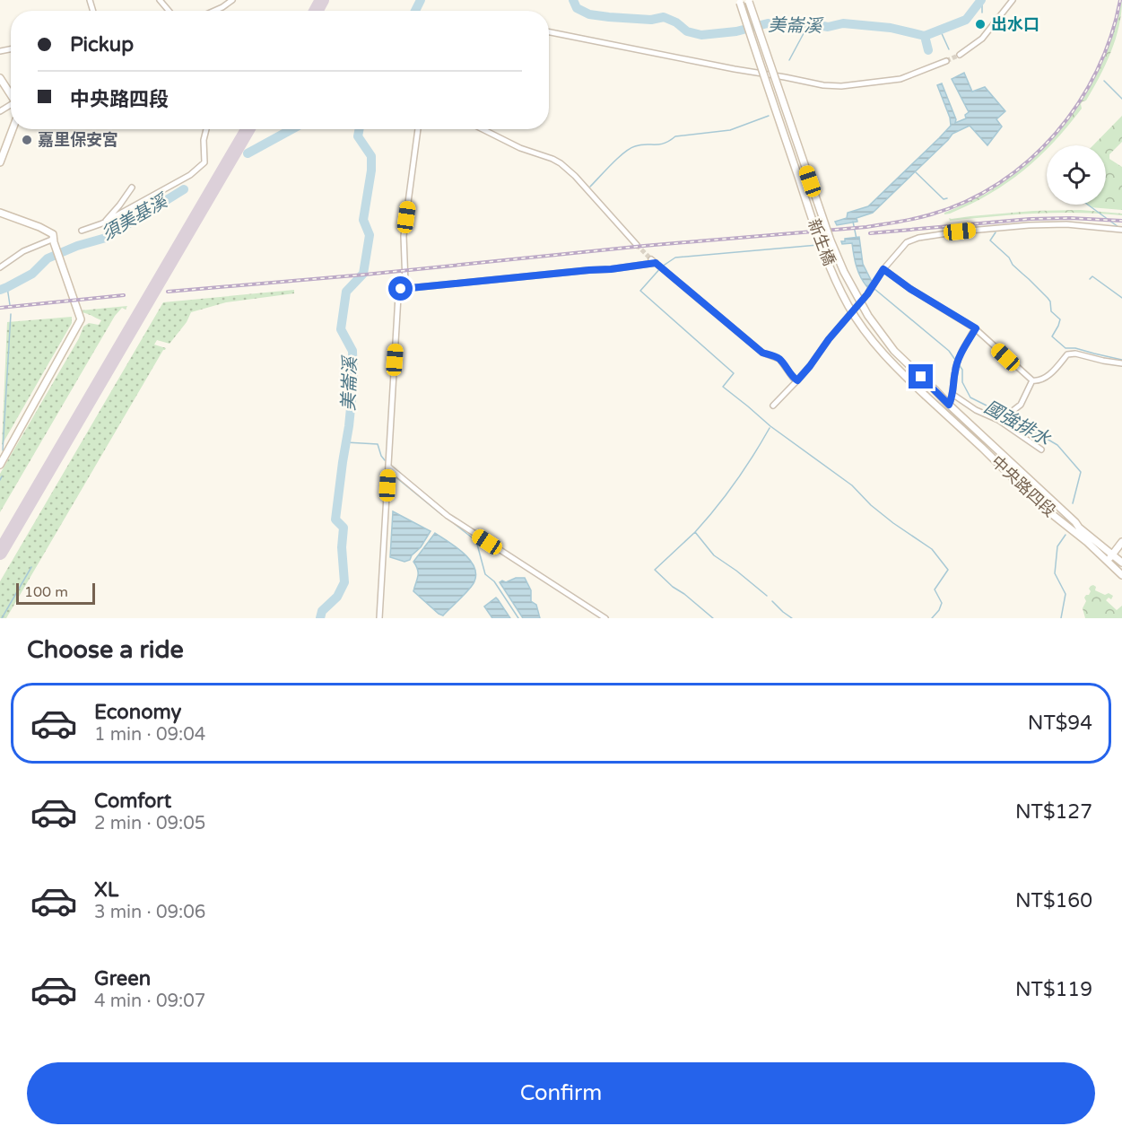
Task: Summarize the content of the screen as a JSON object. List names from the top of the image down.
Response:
{
  "streets": {
    "street": ["新生橋", "中央路四段"]
  },
  "crossings": [
    ["新生橋", "中央路四段"]
  ],
  "water": ["美崙溪", "須美基溪", "國強排水"],
  "places": ["出水口", "嘉里保安宮"],
  "scale_bar": "100 m",
  "page": {
    "banner": ["Pickup", "中央路四段"],
    "scale": "100 m",
    "heading": "Choose a ride",
    "list": [
      {
        "name": "Economy",
        "note": "1 min · 09:04",
        "value": "NT$94"
      },
      {
        "name": "Comfort",
        "note": "2 min · 09:05",
        "value": "NT$127"
      },
      {
        "name": "XL",
        "note": "3 min · 09:06",
        "value": "NT$160"
      },
      {
        "name": "Green",
        "note": "4 min · 09:07",
        "value": "NT$119"
      }
    ],
    "buttons": "Confirm"
  }
}
